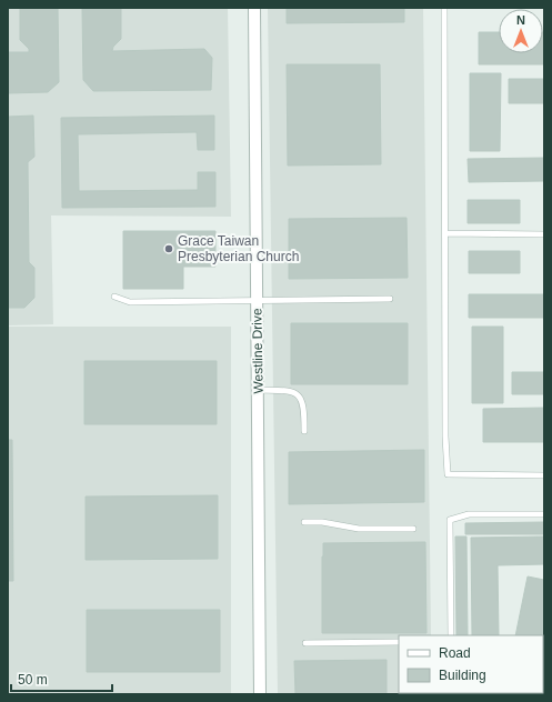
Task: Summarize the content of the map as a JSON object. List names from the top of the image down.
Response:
{
  "streets": {
    "street": ["Westline Drive"]
  },
  "places": ["Grace Taiwan Presbyterian Church"],
  "legend": ["Road", "Building"],
  "scale_bar": "50 m",
  "north": "top"
}
